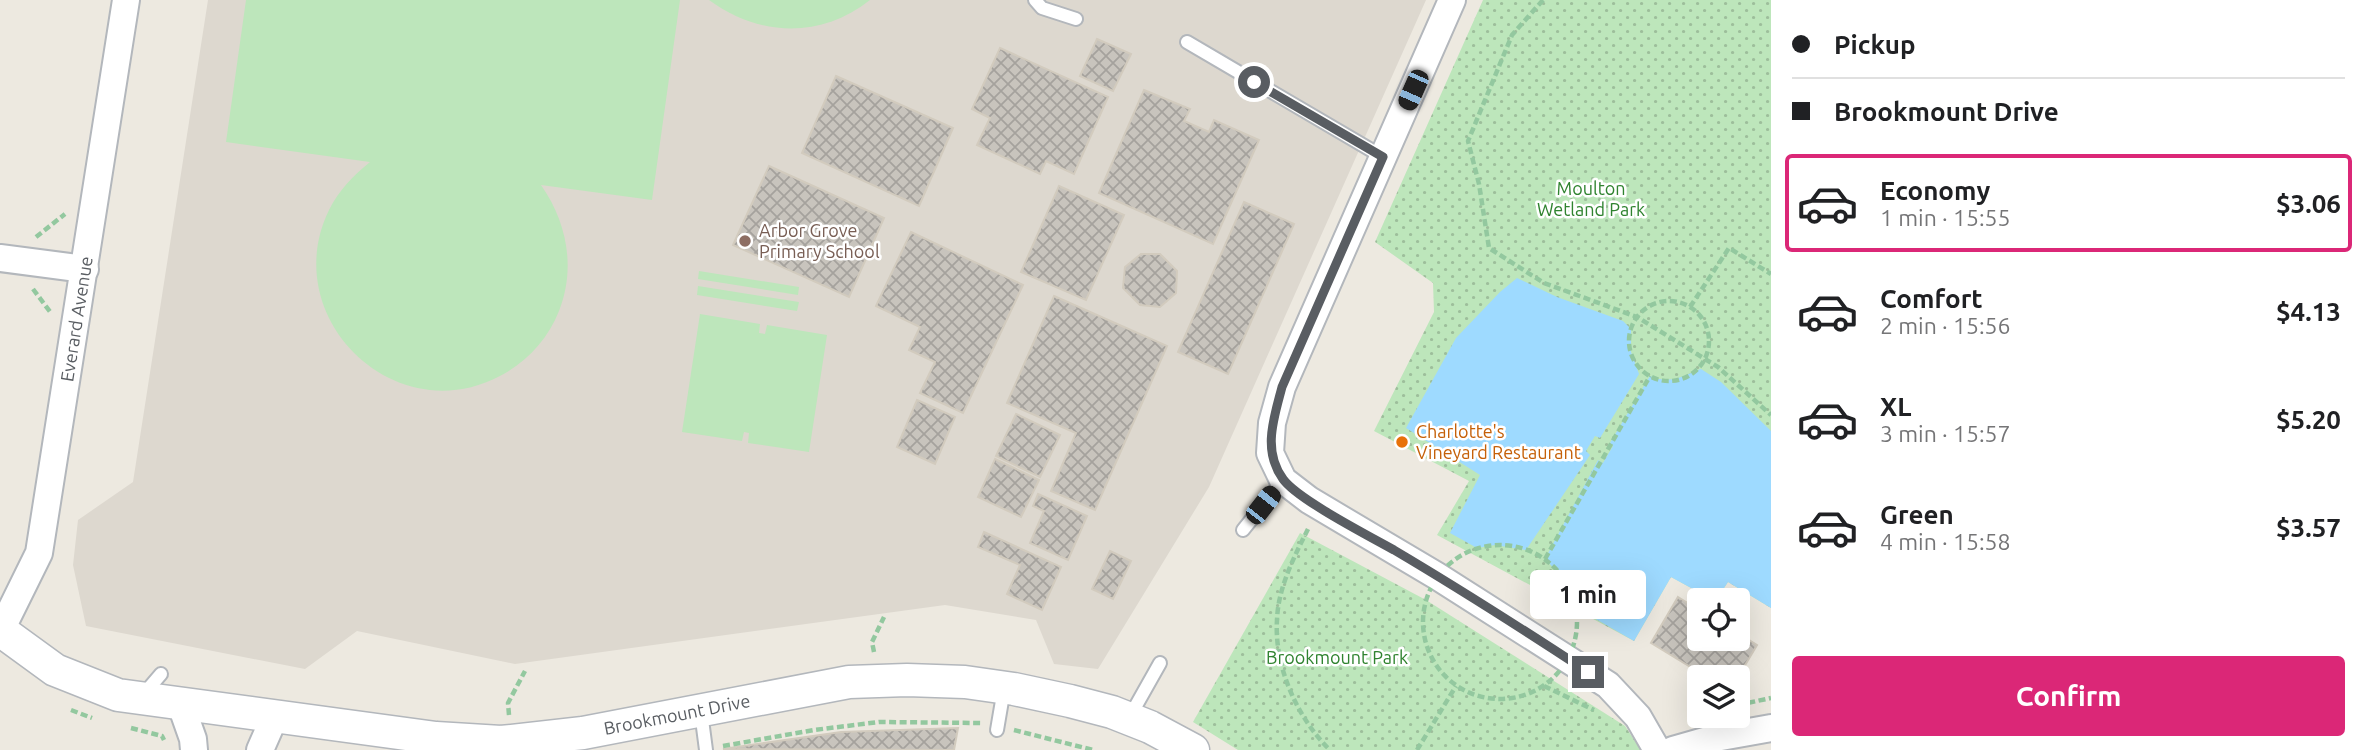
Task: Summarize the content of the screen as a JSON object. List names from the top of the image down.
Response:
{
  "streets": {
    "street": ["Everard Avenue", "Brookmount Drive"]
  },
  "crossings": [
    ["Everard Avenue", "Brookmount Drive"]
  ],
  "parks": ["Moulton Wetland Park", "Brookmount Park"],
  "places": ["Arbor Grove Primary School", "Charlotte's Vineyard Restaurant"],
  "page": {
    "banner": ["Pickup", "Brookmount Drive"],
    "list": [
      {
        "name": "Economy",
        "note": "1 min · 15:55",
        "value": "$3.06"
      },
      {
        "name": "Comfort",
        "note": "2 min · 15:56",
        "value": "$4.13"
      },
      {
        "name": "XL",
        "note": "3 min · 15:57",
        "value": "$5.20"
      },
      {
        "name": "Green",
        "note": "4 min · 15:58",
        "value": "$3.57"
      }
    ],
    "bubble": "1 min",
    "buttons": "Confirm"
  }
}
